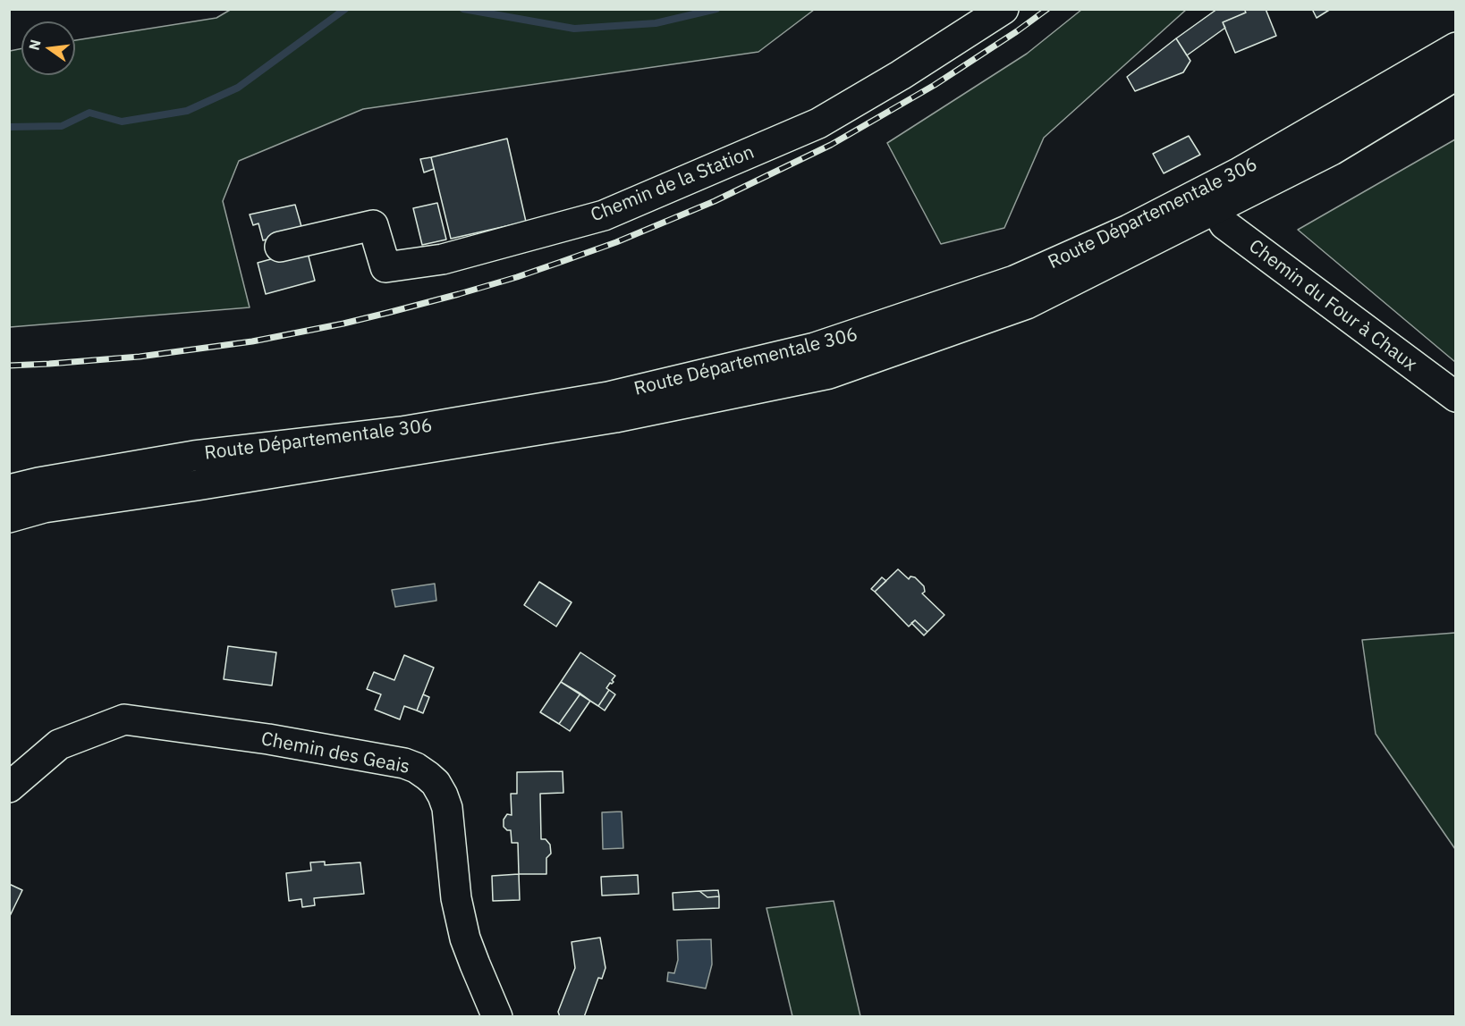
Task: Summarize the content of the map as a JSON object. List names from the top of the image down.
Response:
{
  "streets": {
    "main road": [
      "Chemin de la Station",
      "Route Départementale 306",
      "Chemin du Four à Chaux",
      "Chemin des Geais"
    ]
  },
  "crossings": [
    ["Route Départementale 306", "Chemin du Four à Chaux"]
  ],
  "north": "left"
}
